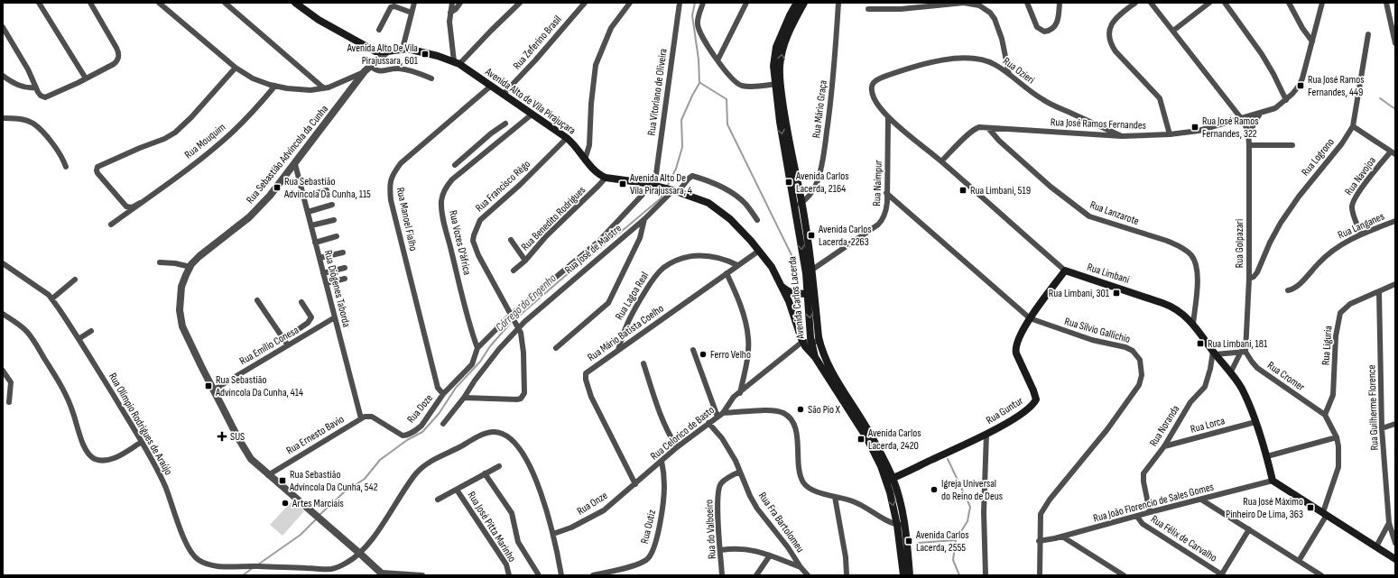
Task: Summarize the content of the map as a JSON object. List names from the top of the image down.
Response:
{
  "streets": {
    "main road": [
      "Avenida Alto de Vila Pirajuçara",
      "Rua Limbani",
      "Avenida Carlos Lacerda",
      "Rua Guntur"
    ],
    "street": [
      "Rua Zeferino Brasil",
      "Rua Ozieri",
      "Rua Vitoriano de Oliveira",
      "Rua Mário Graça",
      "Rua José Ramos Fernandes",
      "Rua Mouquim",
      "Rua Sebastião Advíncola da Cunha",
      "Rua Logrono",
      "Rua Navojoa",
      "Rua Naimpur",
      "Rua Francisco Rêgo",
      "Rua Lanzarote",
      "Rua Benedito Rodrigues",
      "Rua Manoel Fialho",
      "Rua Langanes",
      "Rua Vozes D'áfrica",
      "Rua Golpazari",
      "Rua José de Maistre",
      "Rua Diógenes Taborda",
      "Rua Lagoa Real",
      "Rua Silvio Gallichio",
      "Rua Mário Batista Coelho",
      "Rua Emílio Conesa",
      "Rua Liguria",
      "Rua Cromer",
      "Rua Guilherme Florence",
      "Rua Doze",
      "Rua Olímpio Rodrigues de Araújo",
      "Rua Lorca",
      "Rua Noranda",
      "Rua Celorico de Basto",
      "Rua Ernesto Bavio",
      "Rua João Florencio de Sales Gomes",
      "Rua Onze",
      "Rua Fra Bartolomeu",
      "Rua José Pitta Marinho",
      "Rua Outiz",
      "Rua do Valboeiro",
      "Rua Félix de Carvalho"
    ]
  },
  "crossings": [
    ["Rua Zeferino Brasil", "Avenida Alto de Vila Pirajuçara"],
    ["Rua Ozieri", "Rua José Ramos Fernandes"],
    ["Rua Ozieri", "Rua Naimpur"],
    ["Rua Ozieri", "Rua Limbani"],
    ["Rua Vitoriano de Oliveira", "Avenida Alto de Vila Pirajuçara"],
    ["Avenida Alto de Vila Pirajuçara", "Rua Sebastião Advíncola da Cunha"],
    ["Avenida Alto de Vila Pirajuçara", "Rua Francisco Rêgo"],
    ["Avenida Alto de Vila Pirajuçara", "Rua Benedito Rodrigues"],
    ["Avenida Alto de Vila Pirajuçara", "Rua Manoel Fialho"],
    ["Avenida Alto de Vila Pirajuçara", "Rua Vozes D'áfrica"],
    ["Avenida Alto de Vila Pirajuçara", "Rua José de Maistre"],
    ["Avenida Alto de Vila Pirajuçara", "Avenida Carlos Lacerda"],
    ["Avenida Alto de Vila Pirajuçara", "Rua Mário Batista Coelho"],
    ["Avenida Alto de Vila Pirajuçara", "Rua Celorico de Basto"],
    ["Rua Mário Graça", "Avenida Carlos Lacerda"],
    ["Rua José Ramos Fernandes", "Rua Lanzarote"],
    ["Rua José Ramos Fernandes", "Rua Golpazari"],
    ["Rua José Ramos Fernandes", "Rua Limbani"],
    ["Rua Sebastião Advíncola da Cunha", "Rua Diógenes Taborda"],
    ["Rua Sebastião Advíncola da Cunha", "Rua Emílio Conesa"],
    ["Rua Sebastião Advíncola da Cunha", "Rua Olímpio Rodrigues de Araújo"],
    ["Rua Sebastião Advíncola da Cunha", "Rua Ernesto Bavio"],
    ["Rua Logrono", "Rua Golpazari"],
    ["Rua Navojoa", "Rua Langanes"],
    ["Rua Naimpur", "Rua Limbani"],
    ["Rua Naimpur", "Avenida Carlos Lacerda"],
    ["Rua Naimpur", "Rua Silvio Gallichio"],
    ["Rua Francisco Rêgo", "Rua José de Maistre"],
    ["Rua Lanzarote", "Rua Limbani"],
    ["Rua Manoel Fialho", "Rua Doze"],
    ["Rua Golpazari", "Rua Cromer"],
    ["Rua Limbani", "Rua Guntur"],
    ["Rua Limbani", "Rua Lorca"],
    ["Rua Limbani", "Rua Noranda"],
    ["Rua Limbani", "Rua João Florencio de Sales Gomes"],
    ["Rua Diógenes Taborda", "Rua Emílio Conesa"],
    ["Rua Diógenes Taborda", "Rua Ernesto Bavio"],
    ["Rua Lagoa Real", "Rua Mário Batista Coelho"],
    ["Avenida Carlos Lacerda", "Rua Guntur"],
    ["Rua Silvio Gallichio", "Rua Guntur"],
    ["Rua Silvio Gallichio", "Rua João Florencio de Sales Gomes"],
    ["Rua Mário Batista Coelho", "Rua Celorico de Basto"],
    ["Rua Mário Batista Coelho", "Rua Onze"],
    ["Rua Liguria", "Rua Cromer"],
    ["Rua Liguria", "Rua Guilherme Florence"],
    ["Rua Doze", "Rua Ernesto Bavio"],
    ["Rua Olímpio Rodrigues de Araújo", "Rua Onze"],
    ["Rua Lorca", "Rua Noranda"],
    ["Rua Noranda", "Rua João Florencio de Sales Gomes"],
    ["Rua Celorico de Basto", "Rua Onze"],
    ["Rua Celorico de Basto", "Rua Fra Bartolomeu"],
    ["Rua Celorico de Basto", "Rua Outiz"],
    ["Rua João Florencio de Sales Gomes", "Rua Félix de Carvalho"],
    ["Rua Fra Bartolomeu", "Rua do Valboeiro"]
  ],
  "water": ["Córrego do Engenho"],
  "places": {
    "transit": [
      "Avenida Alto De Vila Pirajussara, 601",
      "Rua José Ramos Fernandes, 449",
      "Rua José Ramos Fernandes, 322",
      "Avenida Carlos Lacerda, 2164",
      "Avenida Alto De Vila Pirajussara, 4",
      "Rua Sebastião Advíncola Da Cunha, 115",
      "Rua Limbani, 519",
      "Avenida Carlos Lacerda, 2263",
      "Rua Limbani, 301",
      "Rua Limbani, 181",
      "Rua Sebastião Advíncola Da Cunha, 414",
      "Avenida Carlos Lacerda, 2420",
      "Rua Sebastião Advíncola Da Cunha, 542",
      "Rua José Máximo Pinheiro De Lima, 363",
      "Avenida Carlos Lacerda, 2555"
    ],
    "other": [
      "Ferro Velho",
      "São Pio X",
      "Igreja Universal do Reino de Deus",
      "Artes Marciais"
    ],
    "health": ["SUS"]
  }
}
